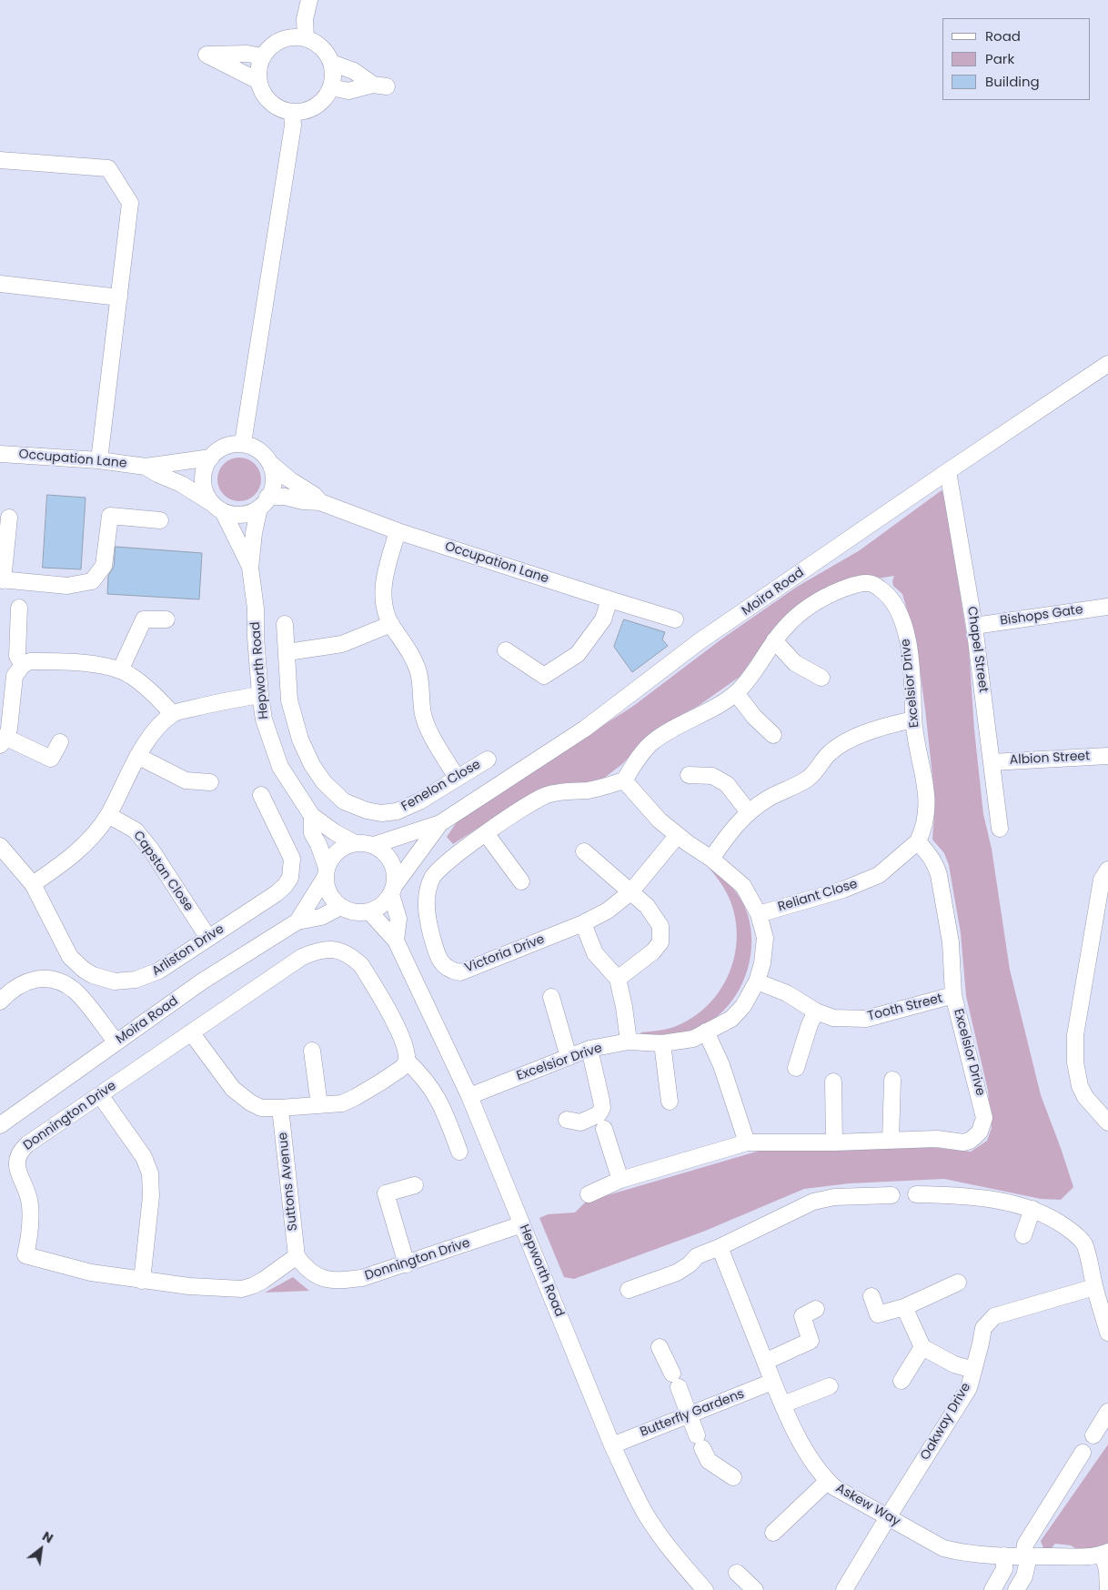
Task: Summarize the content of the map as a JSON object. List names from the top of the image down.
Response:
{
  "streets": {
    "street": [
      "Occupation Lane",
      "Moira Road",
      "Bishops Gate",
      "Chapel Street",
      "Hepworth Road",
      "Excelsior Drive",
      "Albion Street",
      "Fenelon Close",
      "Capstan Close",
      "Reliant Close",
      "Arliston Drive",
      "Victoria Drive",
      "Tooth Street",
      "Donnington Drive",
      "Suttons Avenue",
      "Butterfly Gardens",
      "Oakway Drive",
      "Askew Way"
    ]
  },
  "crossings": [
    ["Occupation Lane", "Hepworth Road"],
    ["Moira Road", "Chapel Street"],
    ["Moira Road", "Hepworth Road"],
    ["Bishops Gate", "Chapel Street"],
    ["Chapel Street", "Albion Street"],
    ["Hepworth Road", "Excelsior Drive"],
    ["Hepworth Road", "Donnington Drive"],
    ["Hepworth Road", "Butterfly Gardens"],
    ["Excelsior Drive", "Reliant Close"],
    ["Excelsior Drive", "Victoria Drive"],
    ["Excelsior Drive", "Tooth Street"],
    ["Capstan Close", "Arliston Drive"],
    ["Donnington Drive", "Suttons Avenue"],
    ["Butterfly Gardens", "Askew Way"],
    ["Oakway Drive", "Askew Way"]
  ],
  "legend": ["Road", "Park", "Building"],
  "north": "top right"
}
